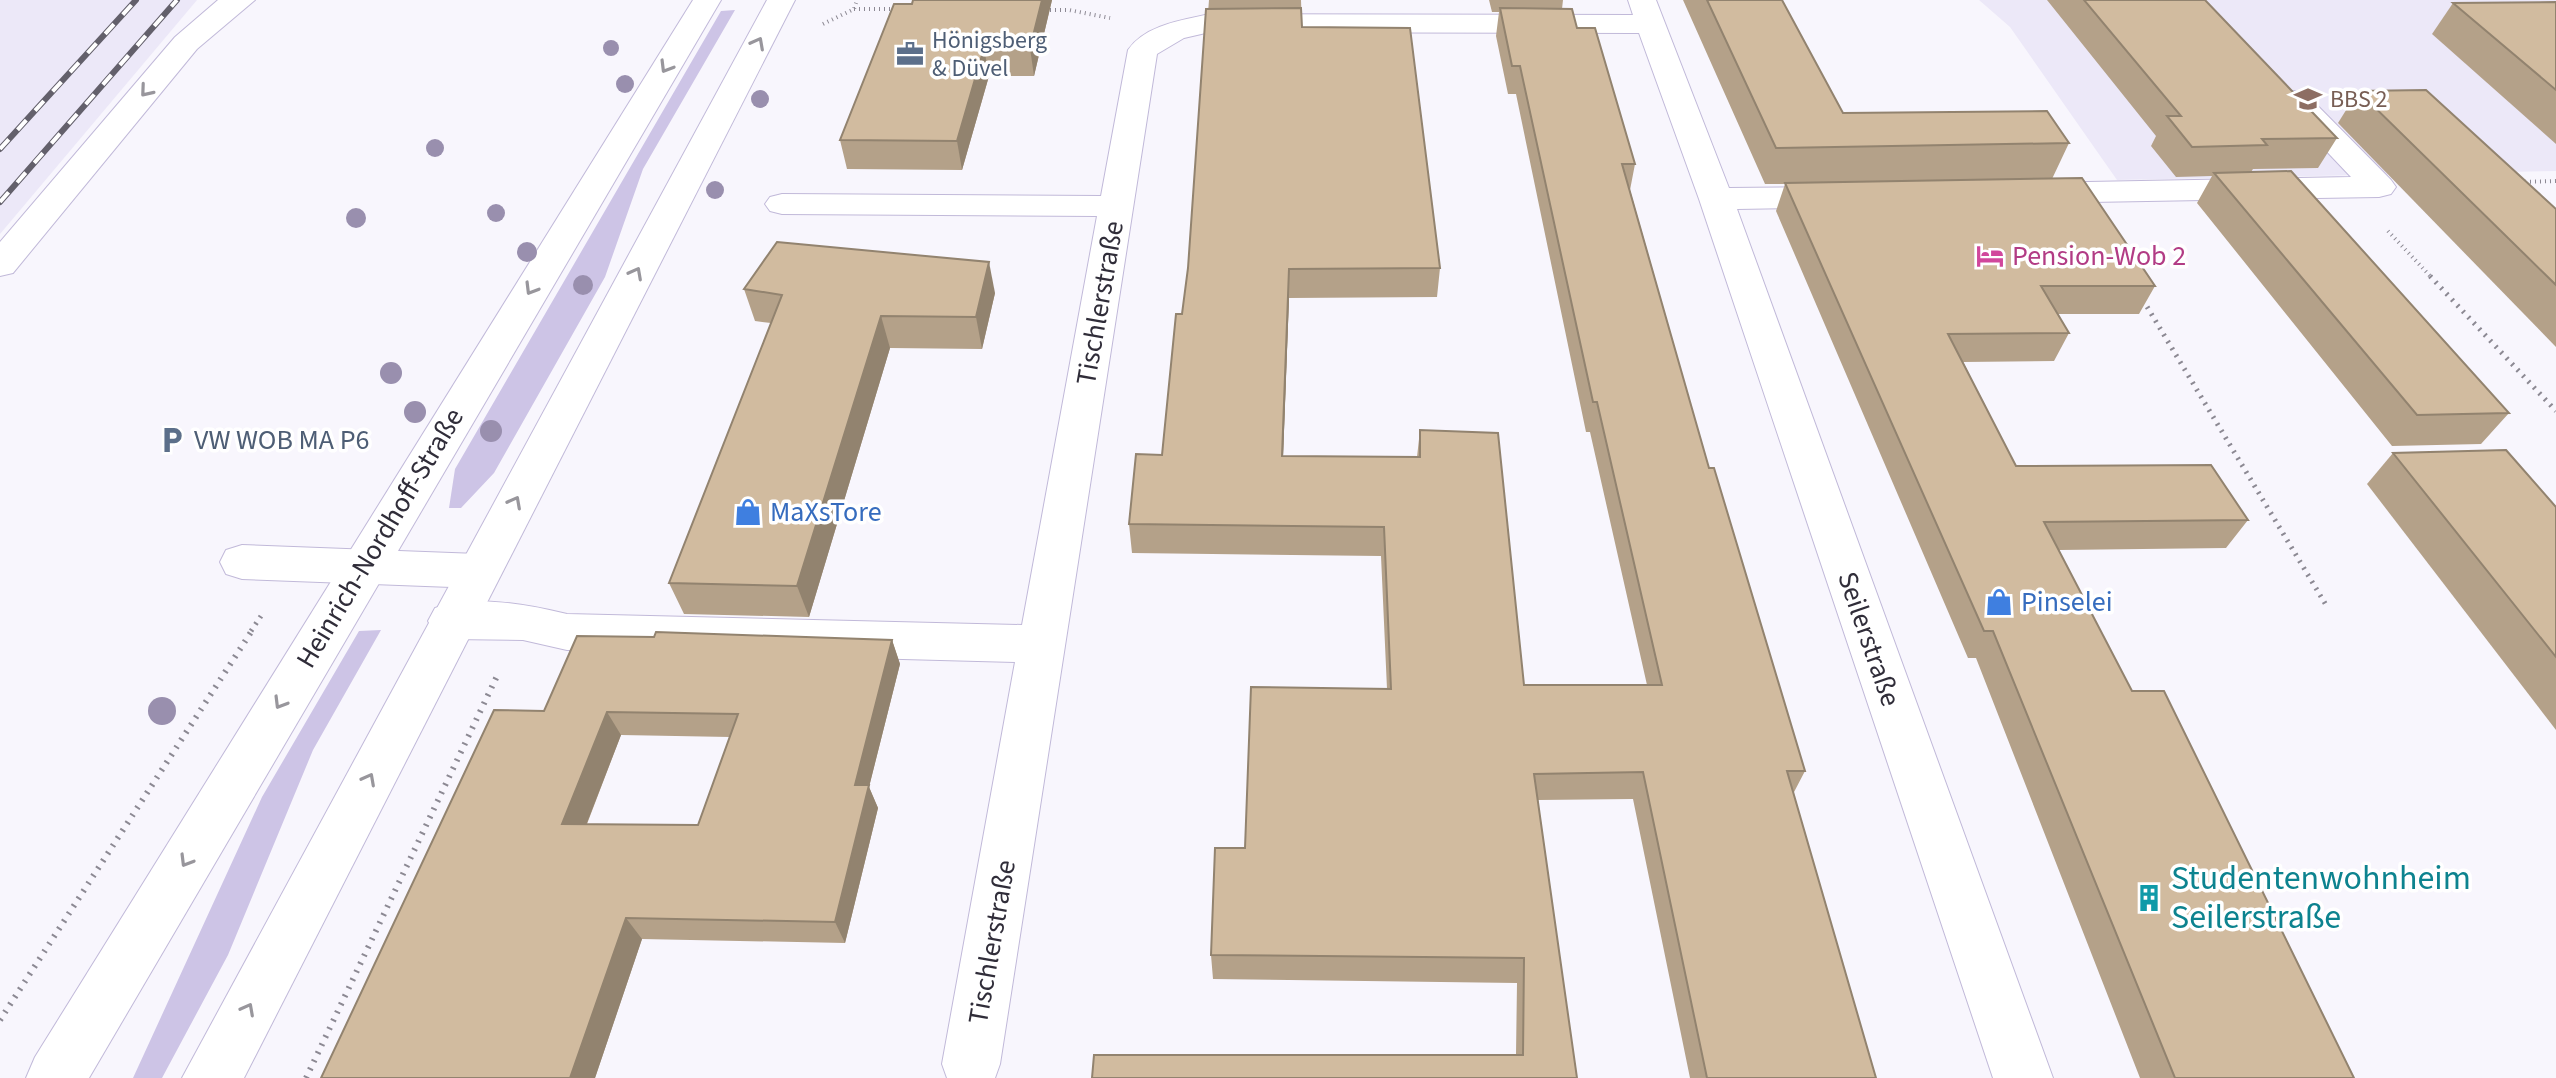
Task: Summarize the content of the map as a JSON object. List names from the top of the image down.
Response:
{
  "streets": {
    "street": ["Tischlerstraße", "Heinrich-Nordhoff-Straße", "Seilerstraße"]
  },
  "crossings": [
    ["Tischlerstraße", "Seilerstraße"]
  ],
  "places": {
    "office": ["Hönigsberg & Düvel"],
    "school or university": ["BBS 2"],
    "hotel": ["Pension-Wob 2"],
    "parking": ["VW WOB MA P6"],
    "shop": ["MaXsTore", "Pinselei"],
    "building": ["Studentenwohnheim Seilerstraße"]
  }
}
